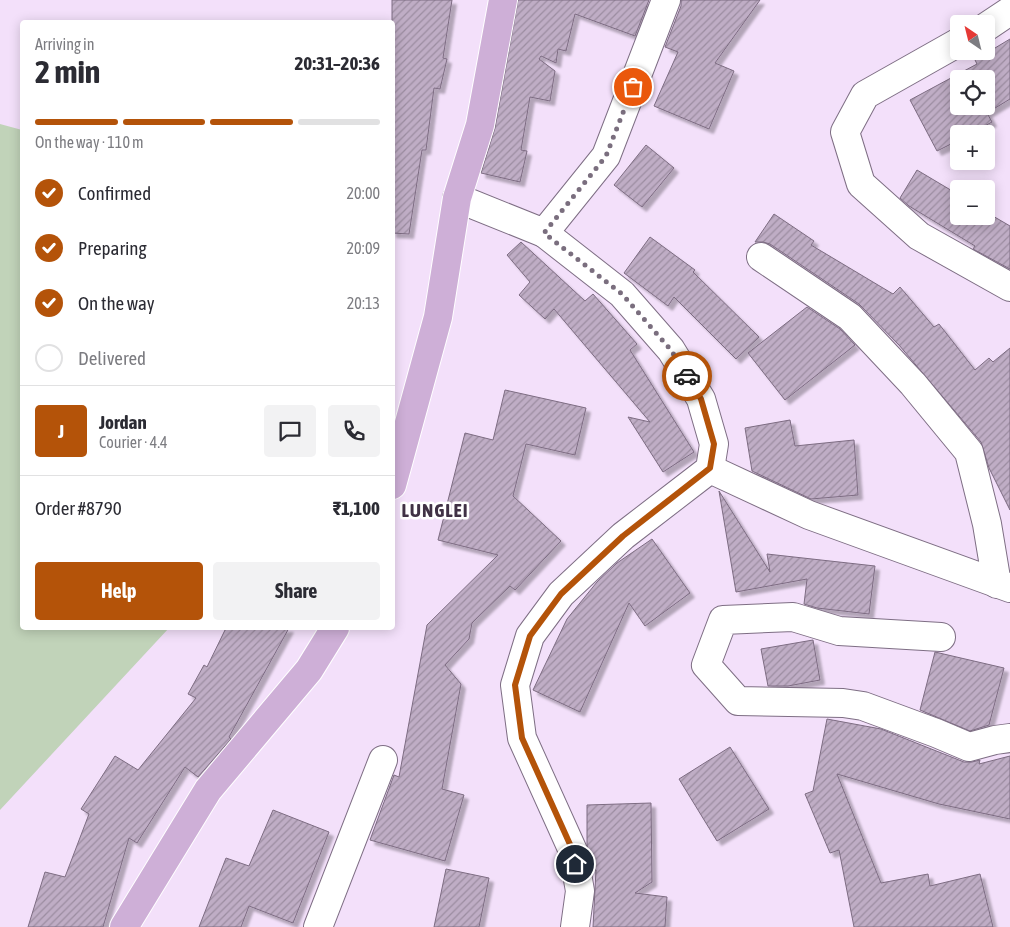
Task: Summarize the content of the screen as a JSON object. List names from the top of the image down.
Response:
{
  "districts": ["LUNGLEI"],
  "north": "top left",
  "page": {
    "map_buttons": ["+", "−"],
    "heading": ["2 min", "Arriving in", "20:31–20:36"],
    "panel": [
      "Jordan",
      "Courier · 4.4",
      "Order #8790",
      "₹1,100"
    ],
    "bar": "On the way · 110 m",
    "list": [
      ["Confirmed", "20:00"],
      ["Preparing", "20:09"],
      ["On the way", "20:13"],
      "Delivered"
    ],
    "round": "J",
    "buttons": ["Help", "Share"]
  }
}
